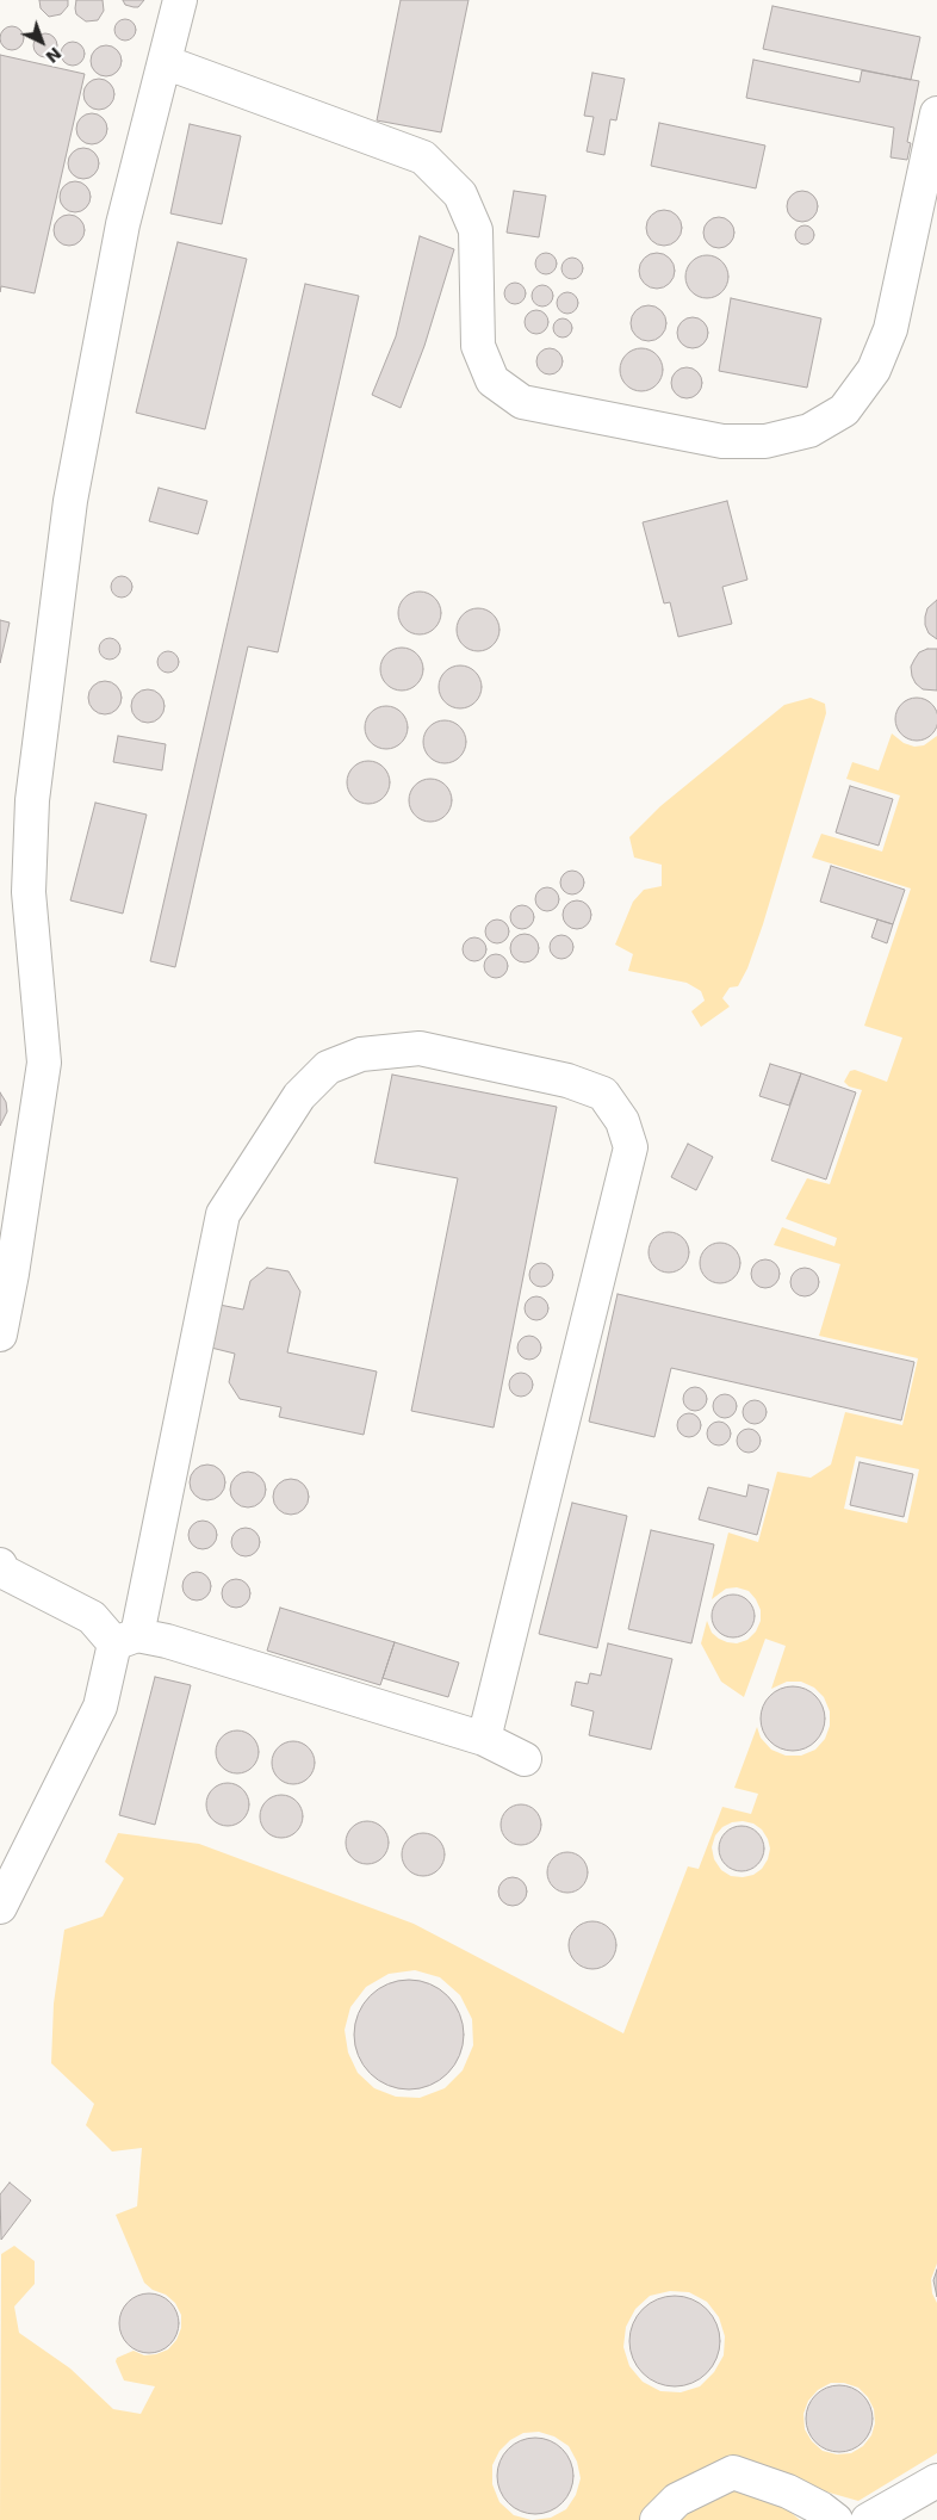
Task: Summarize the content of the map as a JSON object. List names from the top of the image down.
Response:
{
  "north": "bottom right"
}
